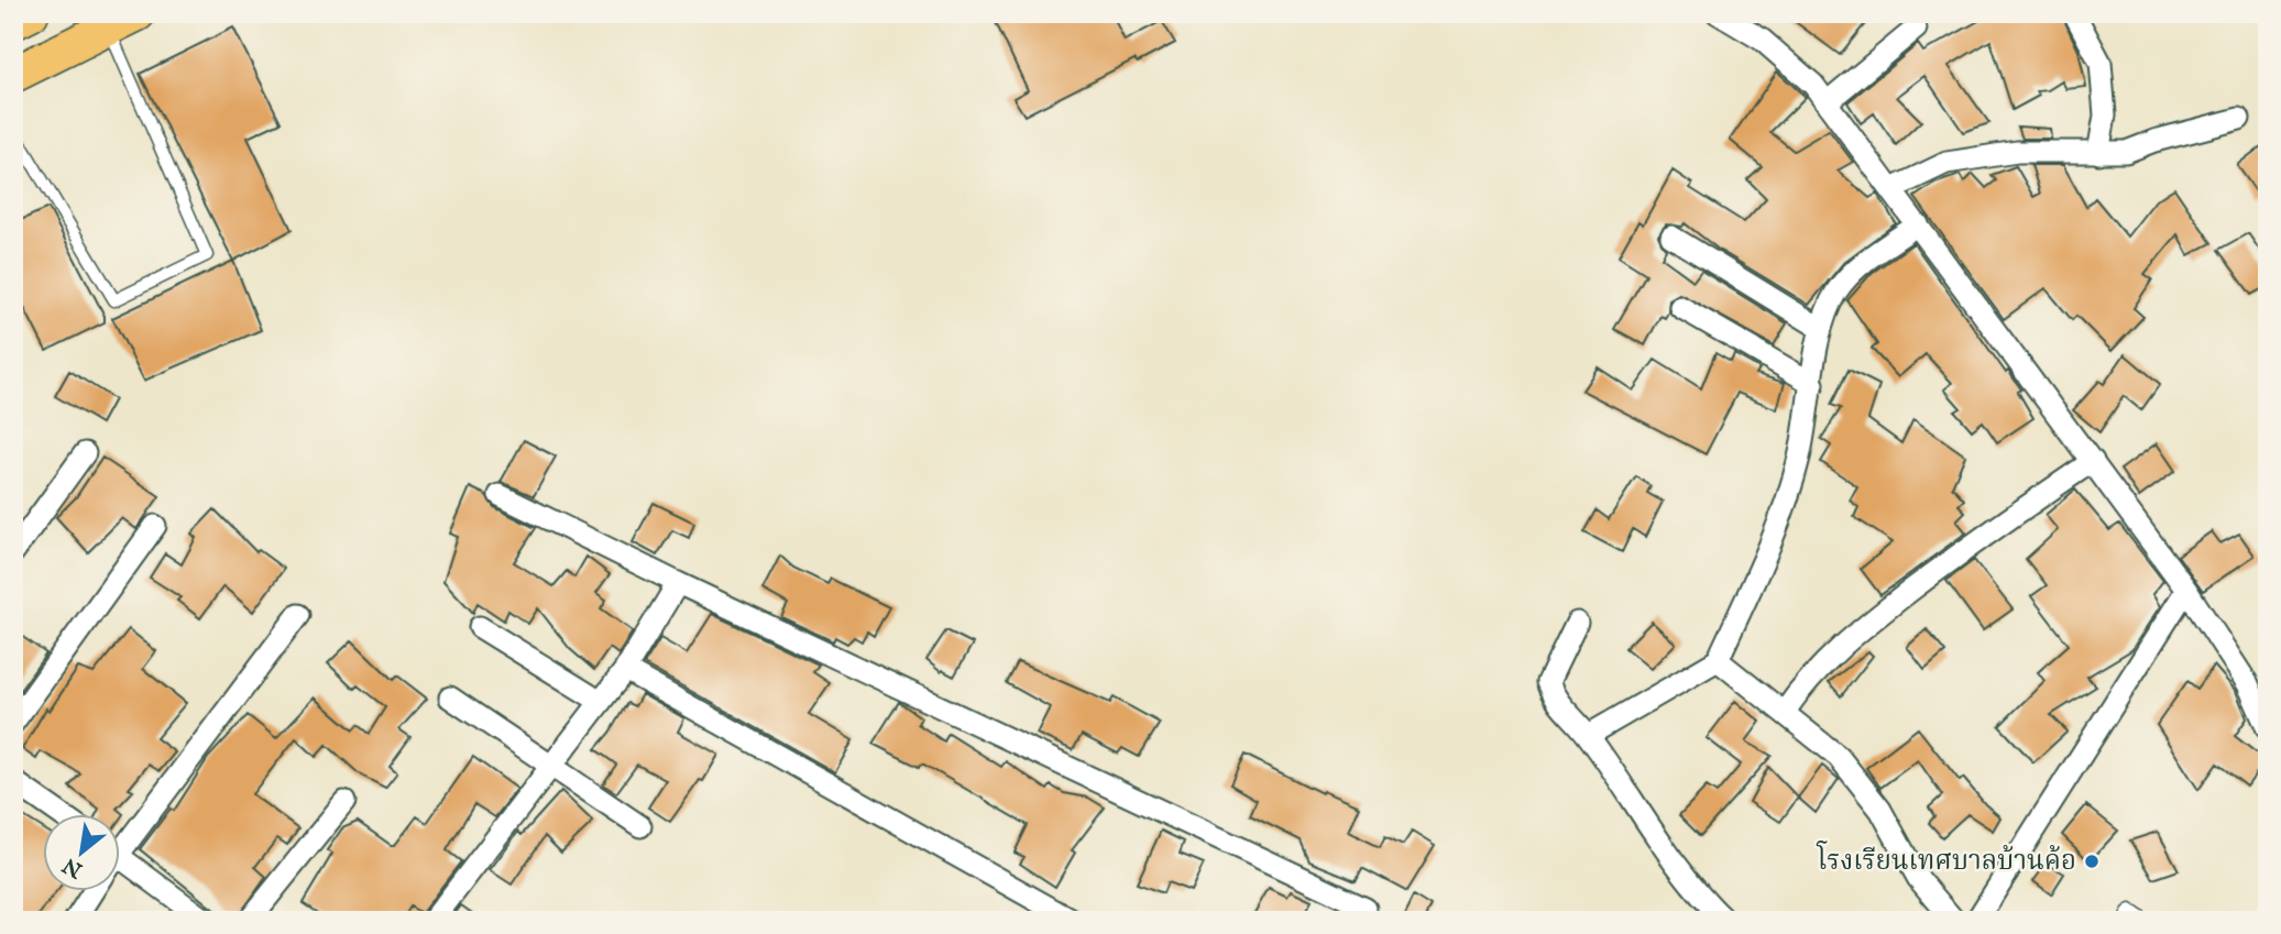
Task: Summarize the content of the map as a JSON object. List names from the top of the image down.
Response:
{
  "places": ["โรงเรียนเทศบาลบ้านค้อ"],
  "north": "bottom left"
}
